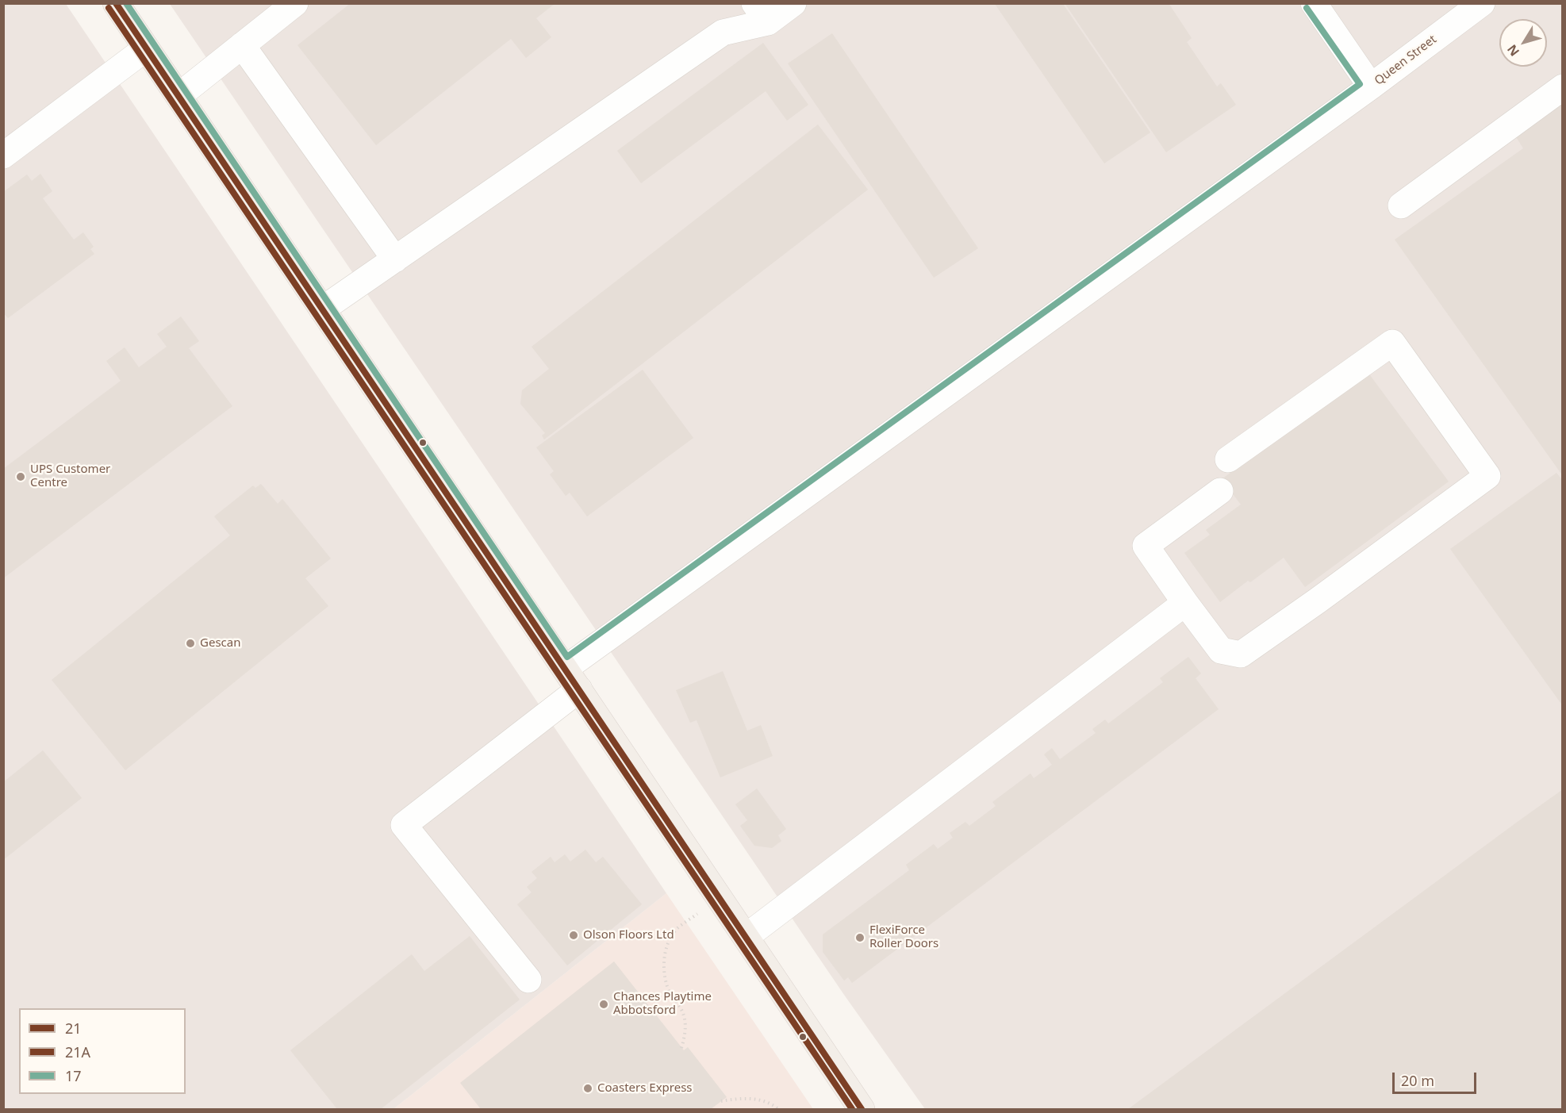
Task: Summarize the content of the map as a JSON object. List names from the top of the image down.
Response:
{
  "streets": {
    "street": ["Queen Street"]
  },
  "places": [
    "UPS Customer Centre",
    "Gescan",
    "Olson Floors Ltd",
    "FlexiForce Roller Doors",
    "Chances Playtime Abbotsford",
    "Coasters Express"
  ],
  "lines": ["transit line 21", "transit line 17", "transit line 21A"],
  "legend": ["21", "21A", "17"],
  "scale_bar": "20 m",
  "north": "bottom left"
}
